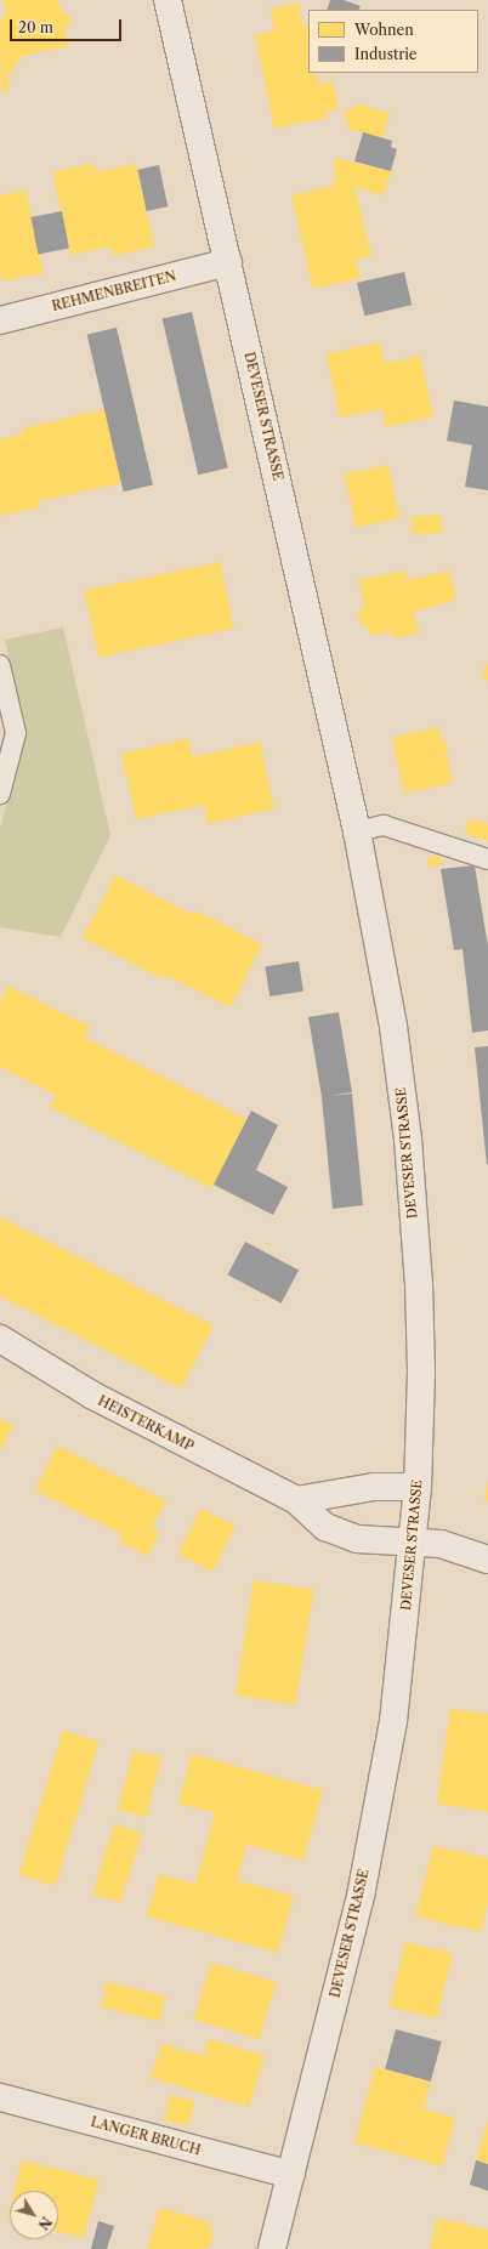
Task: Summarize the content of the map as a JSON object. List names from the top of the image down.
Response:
{
  "streets": {
    "street": [
      "REHMENBREITEN",
      "DEVESER STRASSE",
      "HEISTERKAMP",
      "LANGER BRUCH"
    ]
  },
  "crossings": [
    ["REHMENBREITEN", "DEVESER STRASSE"],
    ["DEVESER STRASSE", "HEISTERKAMP"],
    ["DEVESER STRASSE", "LANGER BRUCH"]
  ],
  "legend": ["Wohnen", "Industrie"],
  "scale_bar": "20 m",
  "north": "bottom right"
}
